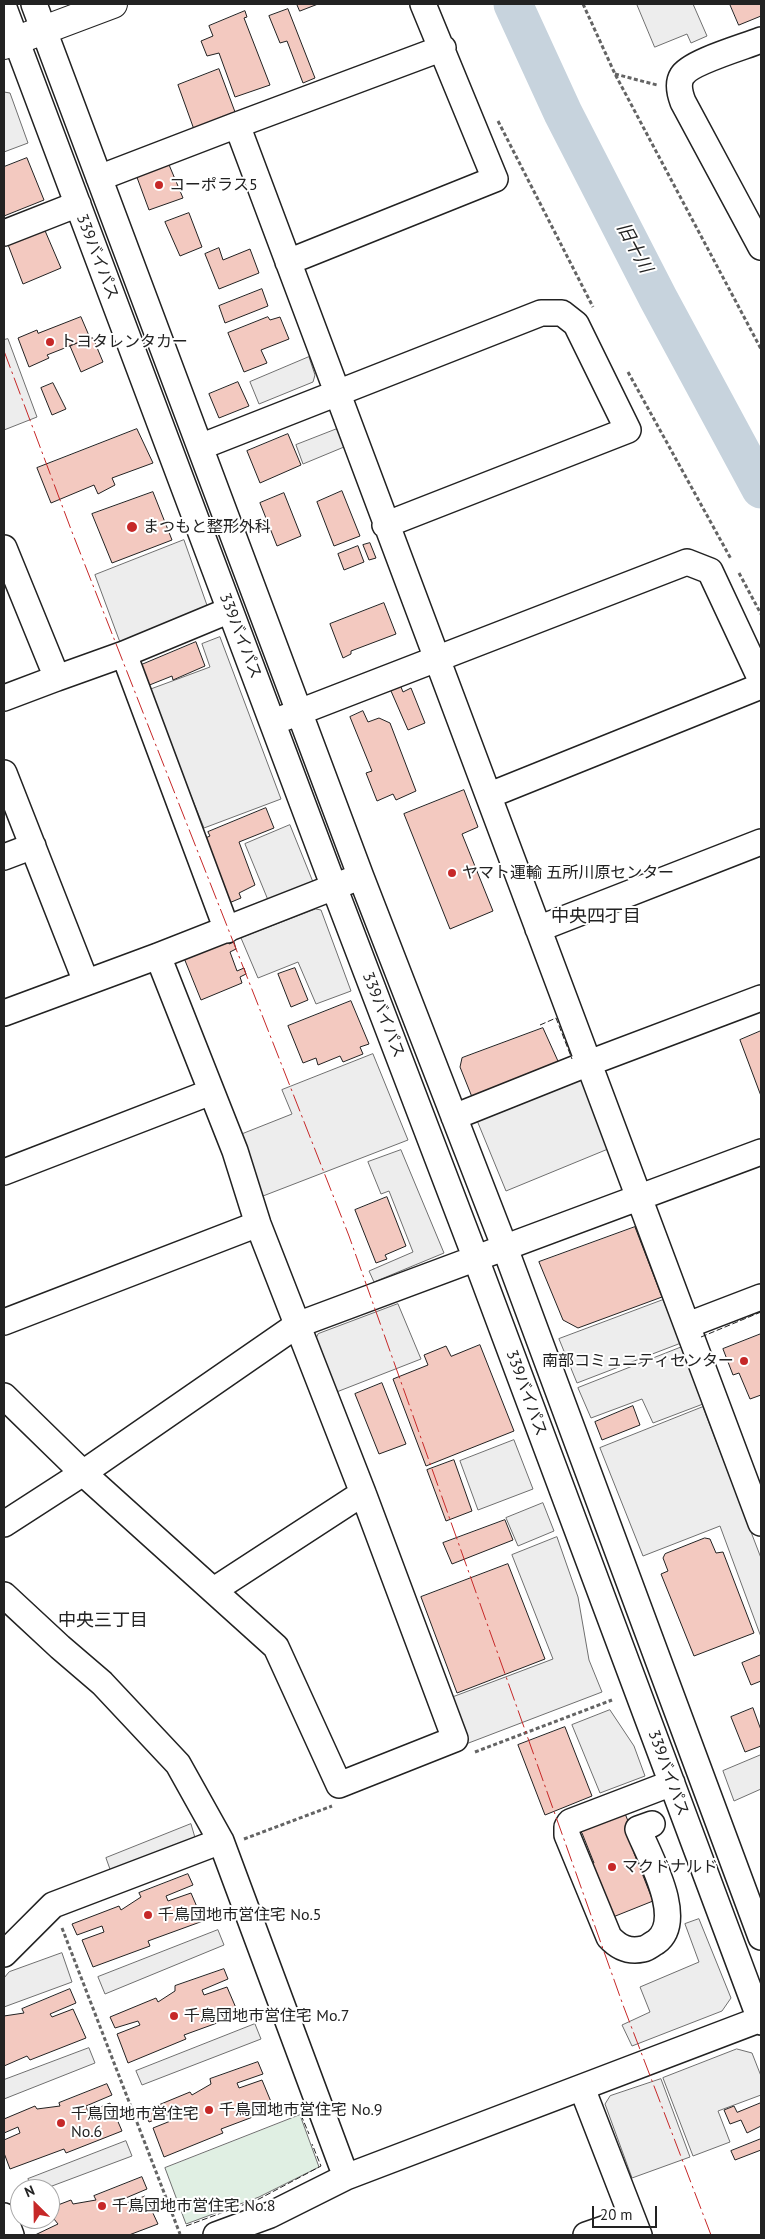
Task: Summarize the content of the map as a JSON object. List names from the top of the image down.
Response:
{
  "streets": {
    "street": ["339バイパス"]
  },
  "districts": ["中央四丁目", "中央三丁目"],
  "water": ["旧十川"],
  "places": [
    "コーポラス5",
    "トヨタレンタカー",
    "まつもと整形外科",
    "ヤマト運輸 五所川原センター",
    "南部コミュニティセンター",
    "マクドナルド",
    "千鳥団地市営住宅 No.5",
    "千鳥団地市営住宅 Mo.7",
    "千鳥団地市営住宅 No.9",
    "千鳥団地市営住宅 No.6",
    "千鳥団地市営住宅 No.8"
  ],
  "scale_bar": "20 m",
  "north": "top left"
}
